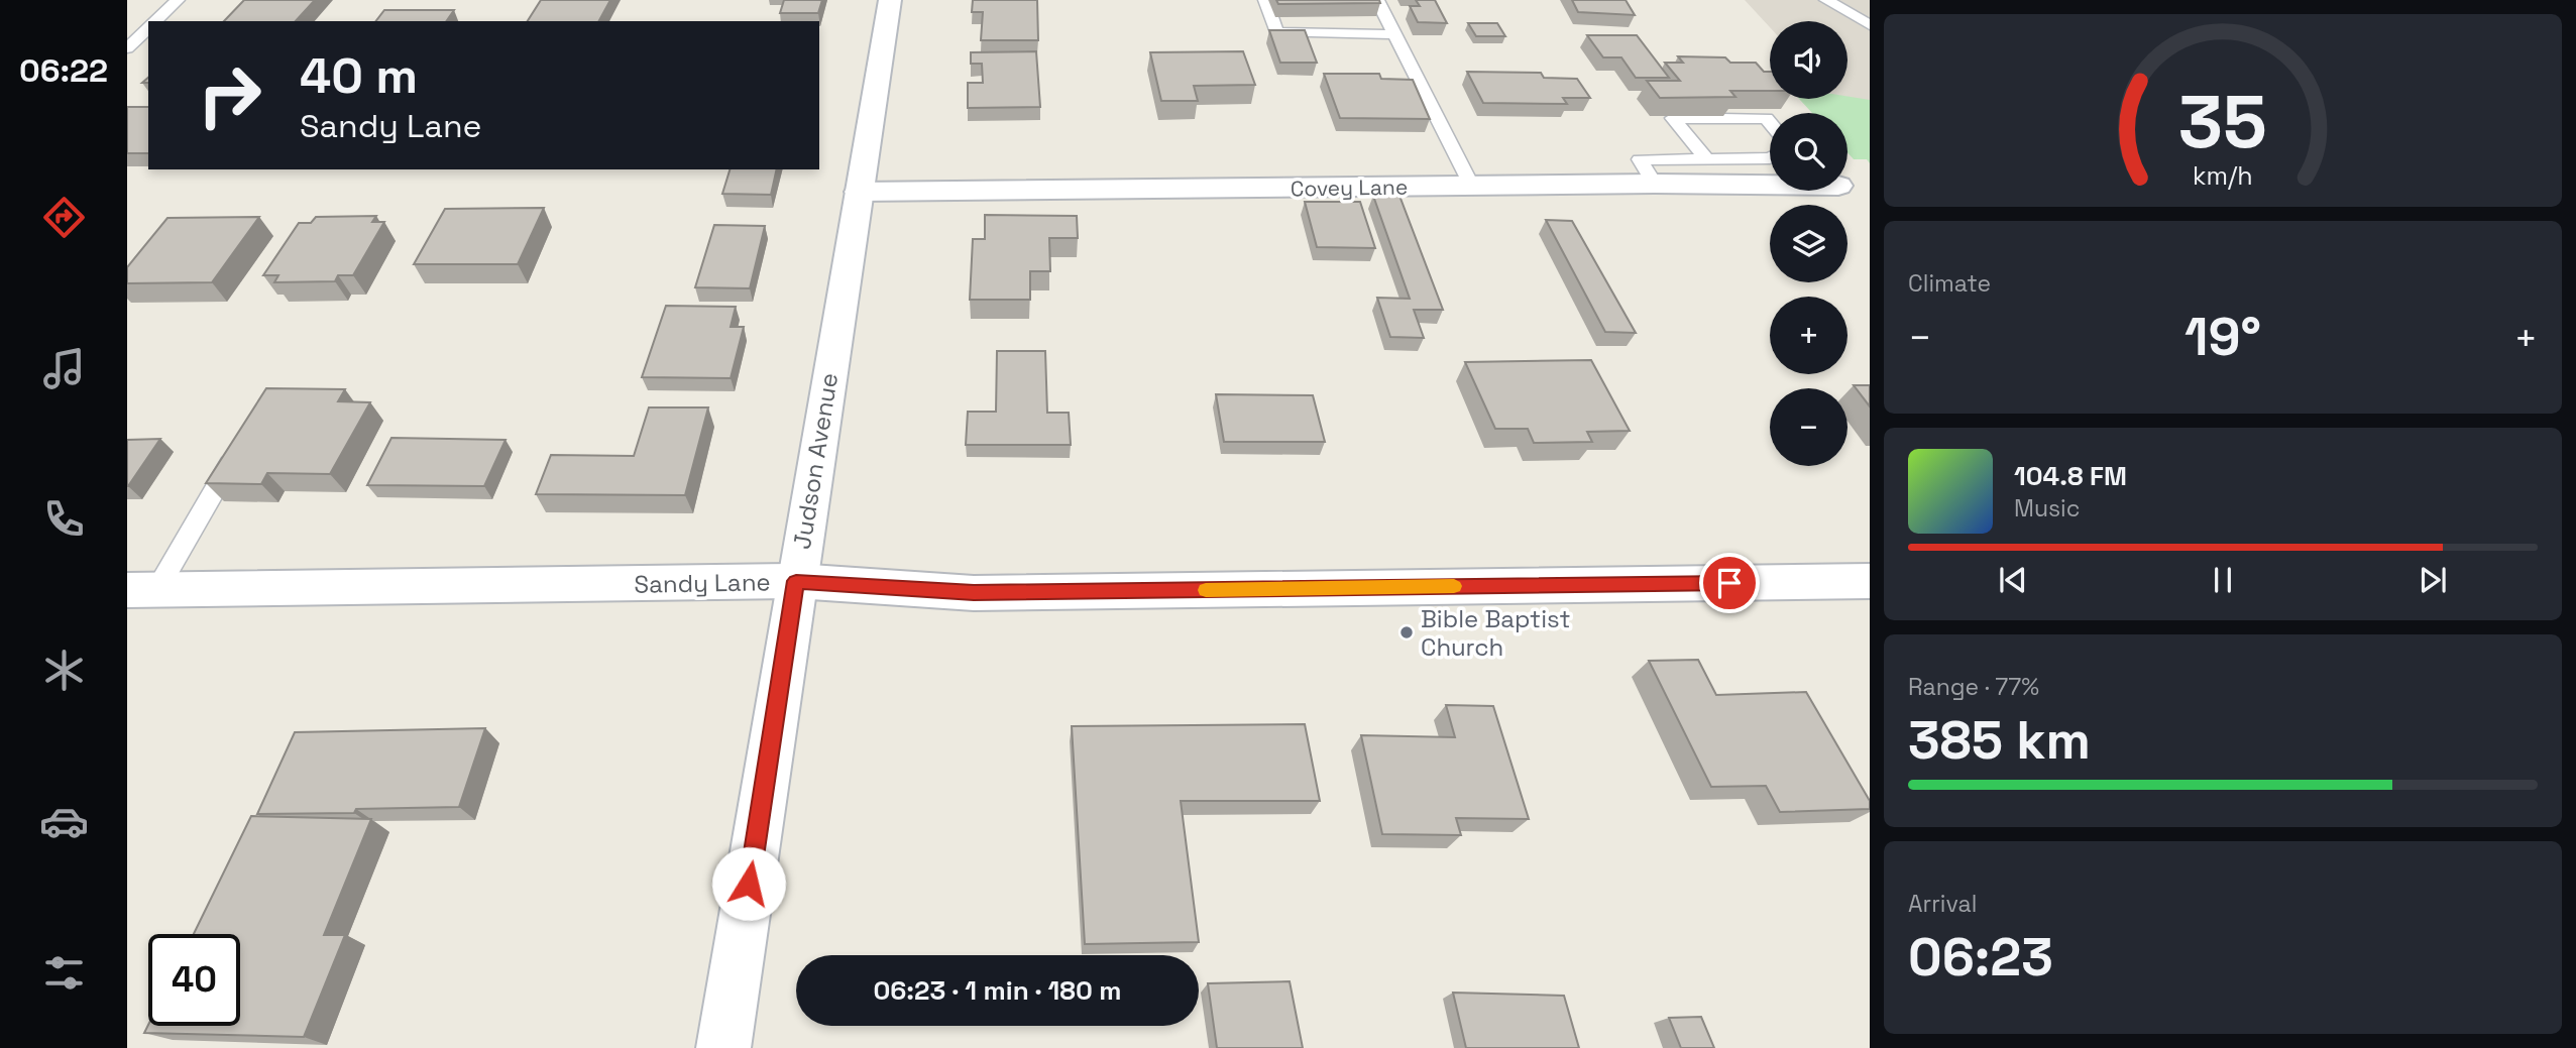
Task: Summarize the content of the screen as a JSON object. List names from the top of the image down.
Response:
{
  "streets": {
    "street": ["Covey Lane", "Judson Avenue", "Sandy Lane"]
  },
  "crossings": [
    ["Covey Lane", "Judson Avenue"],
    ["Judson Avenue", "Sandy Lane"]
  ],
  "places": ["Bible Baptist Church"],
  "page": {
    "tabs": "06:22",
    "map_buttons": ["+", "−"],
    "turn": ["40 m", "Sandy Lane"],
    "tile": [
      "Climate",
      ["Range · 77%", "385 km"],
      ["Arrival", "06:23"]
    ],
    "heat": ["−", "19°", "+"],
    "song": ["104.8 FM", "Music"],
    "limit": "40",
    "trip": "06:23 · 1 min · 180 m",
    "gauge": ["35", "km/h"]
  }
}
